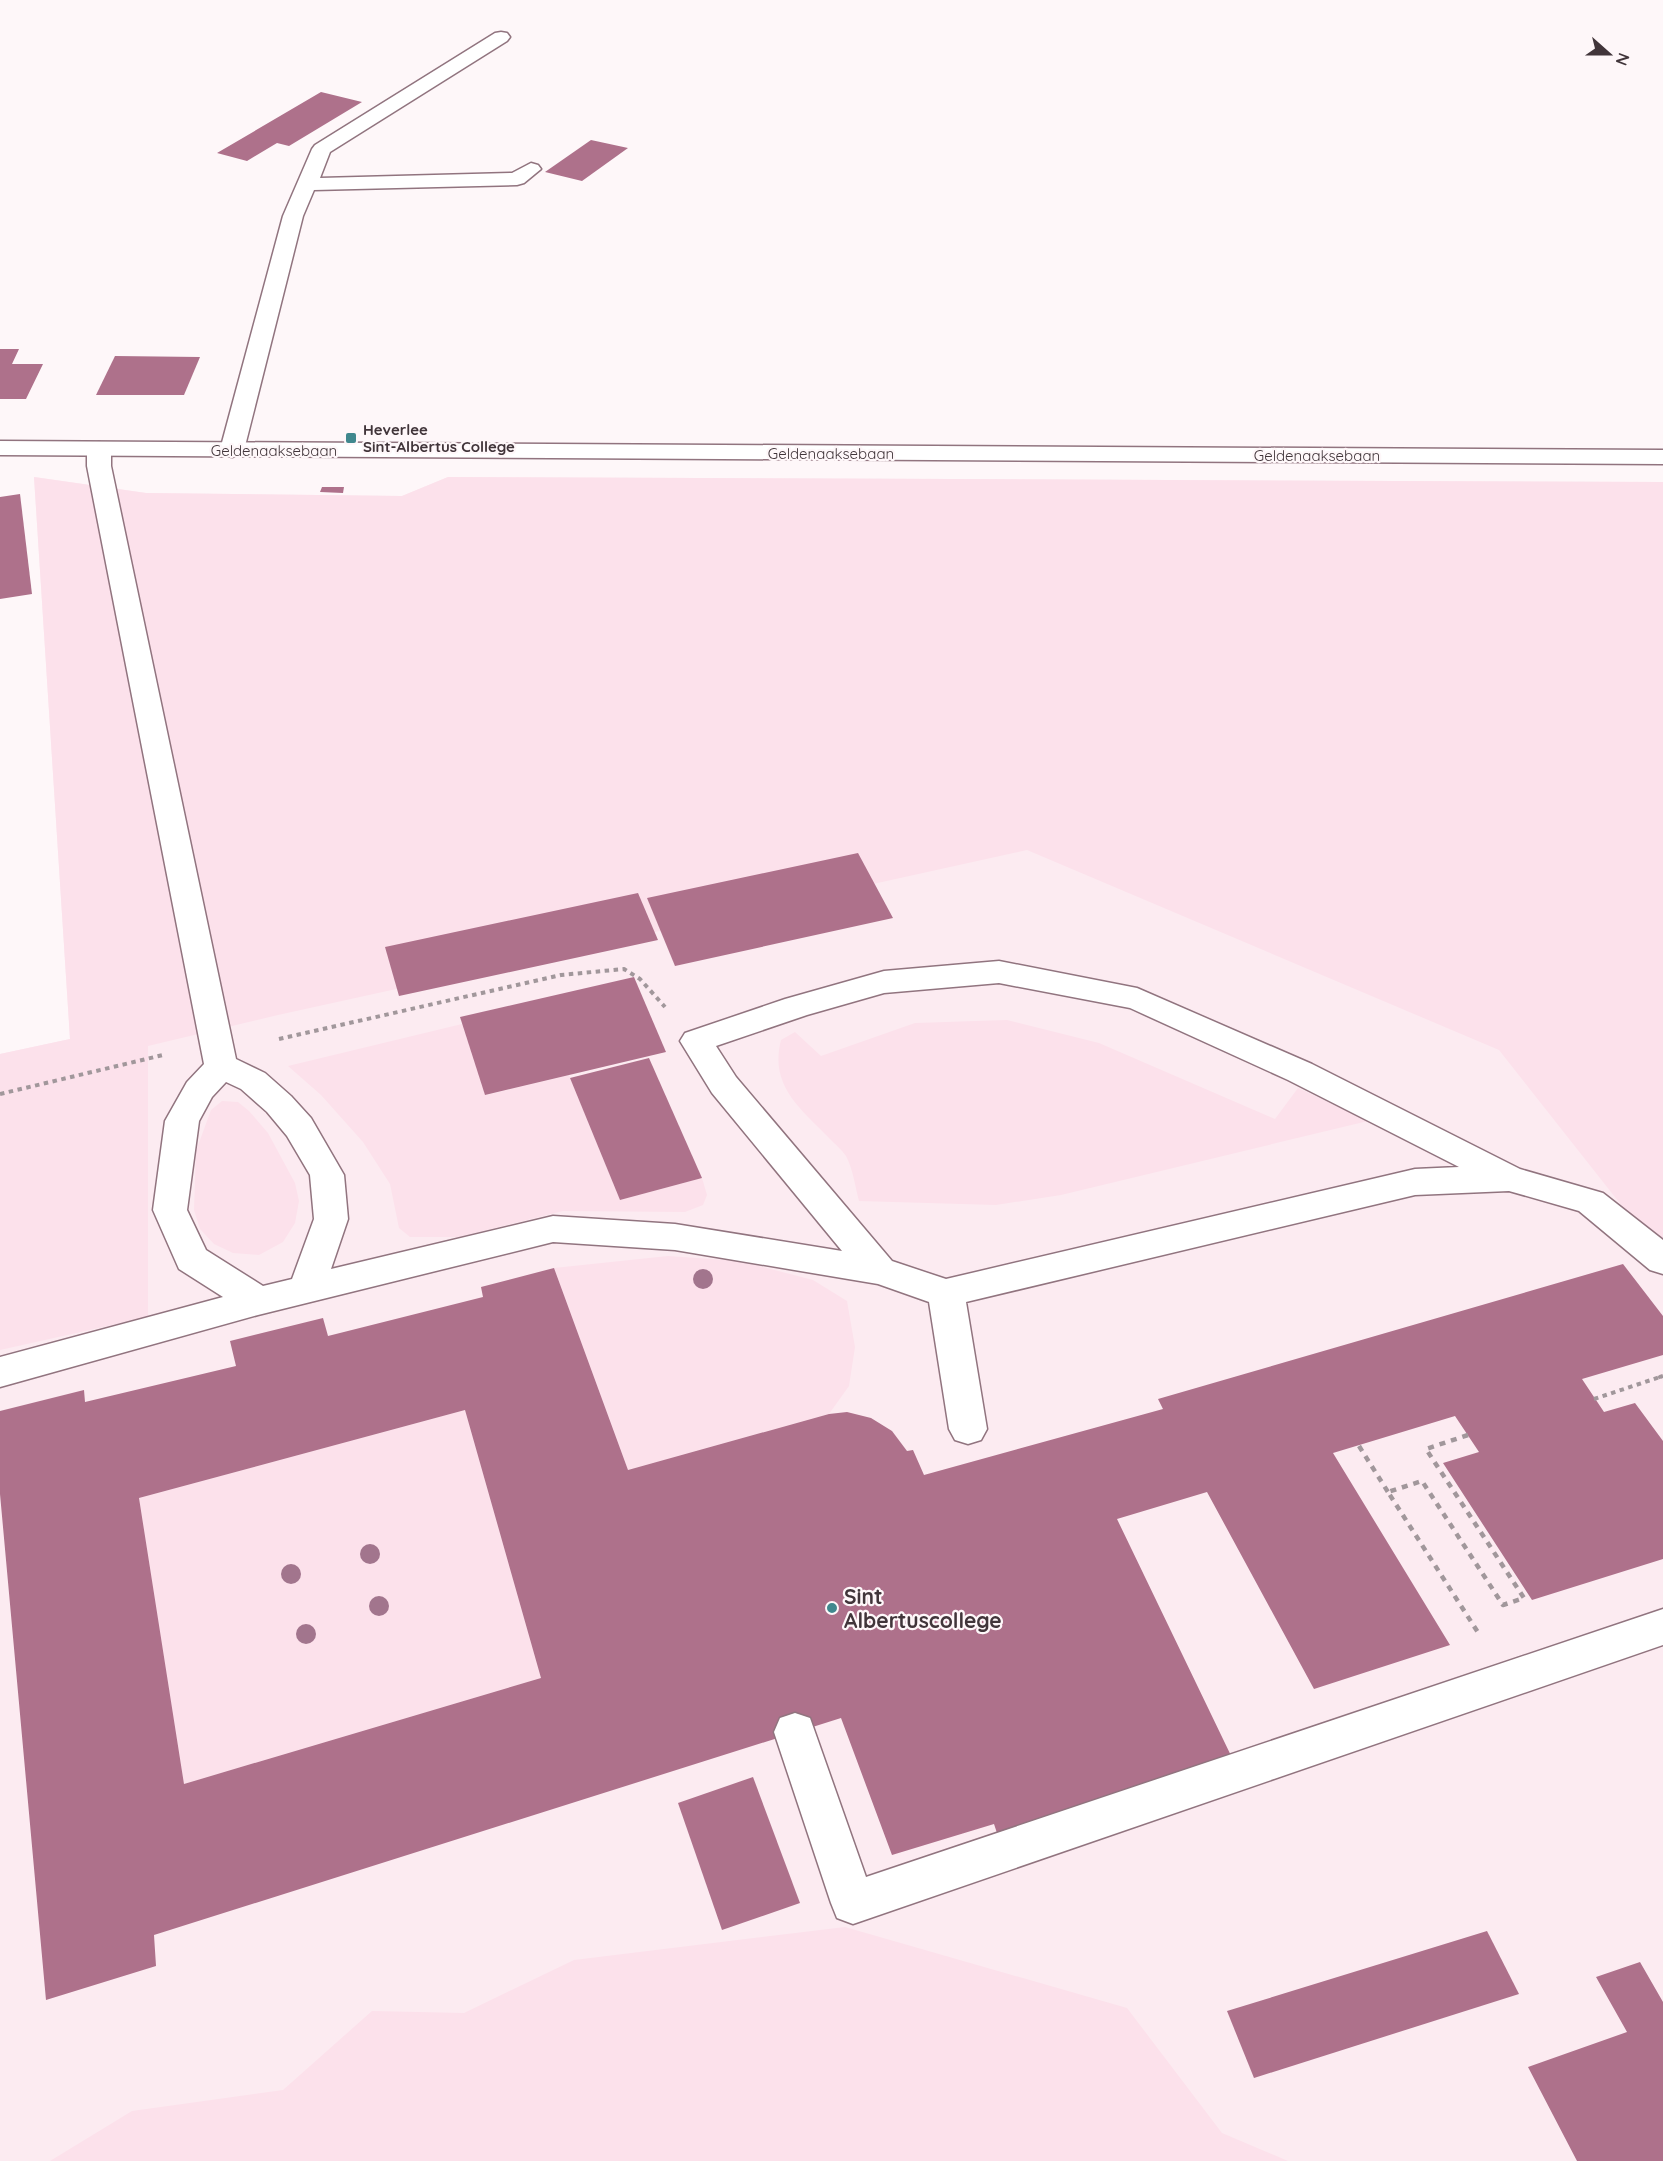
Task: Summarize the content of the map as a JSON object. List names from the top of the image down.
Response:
{
  "streets": {
    "street": ["Geldenaaksebaan"]
  },
  "places": {
    "transit": ["Heverlee Sint-Albertus College"],
    "other": ["Sint Albertuscollege"]
  },
  "north": "right"
}
